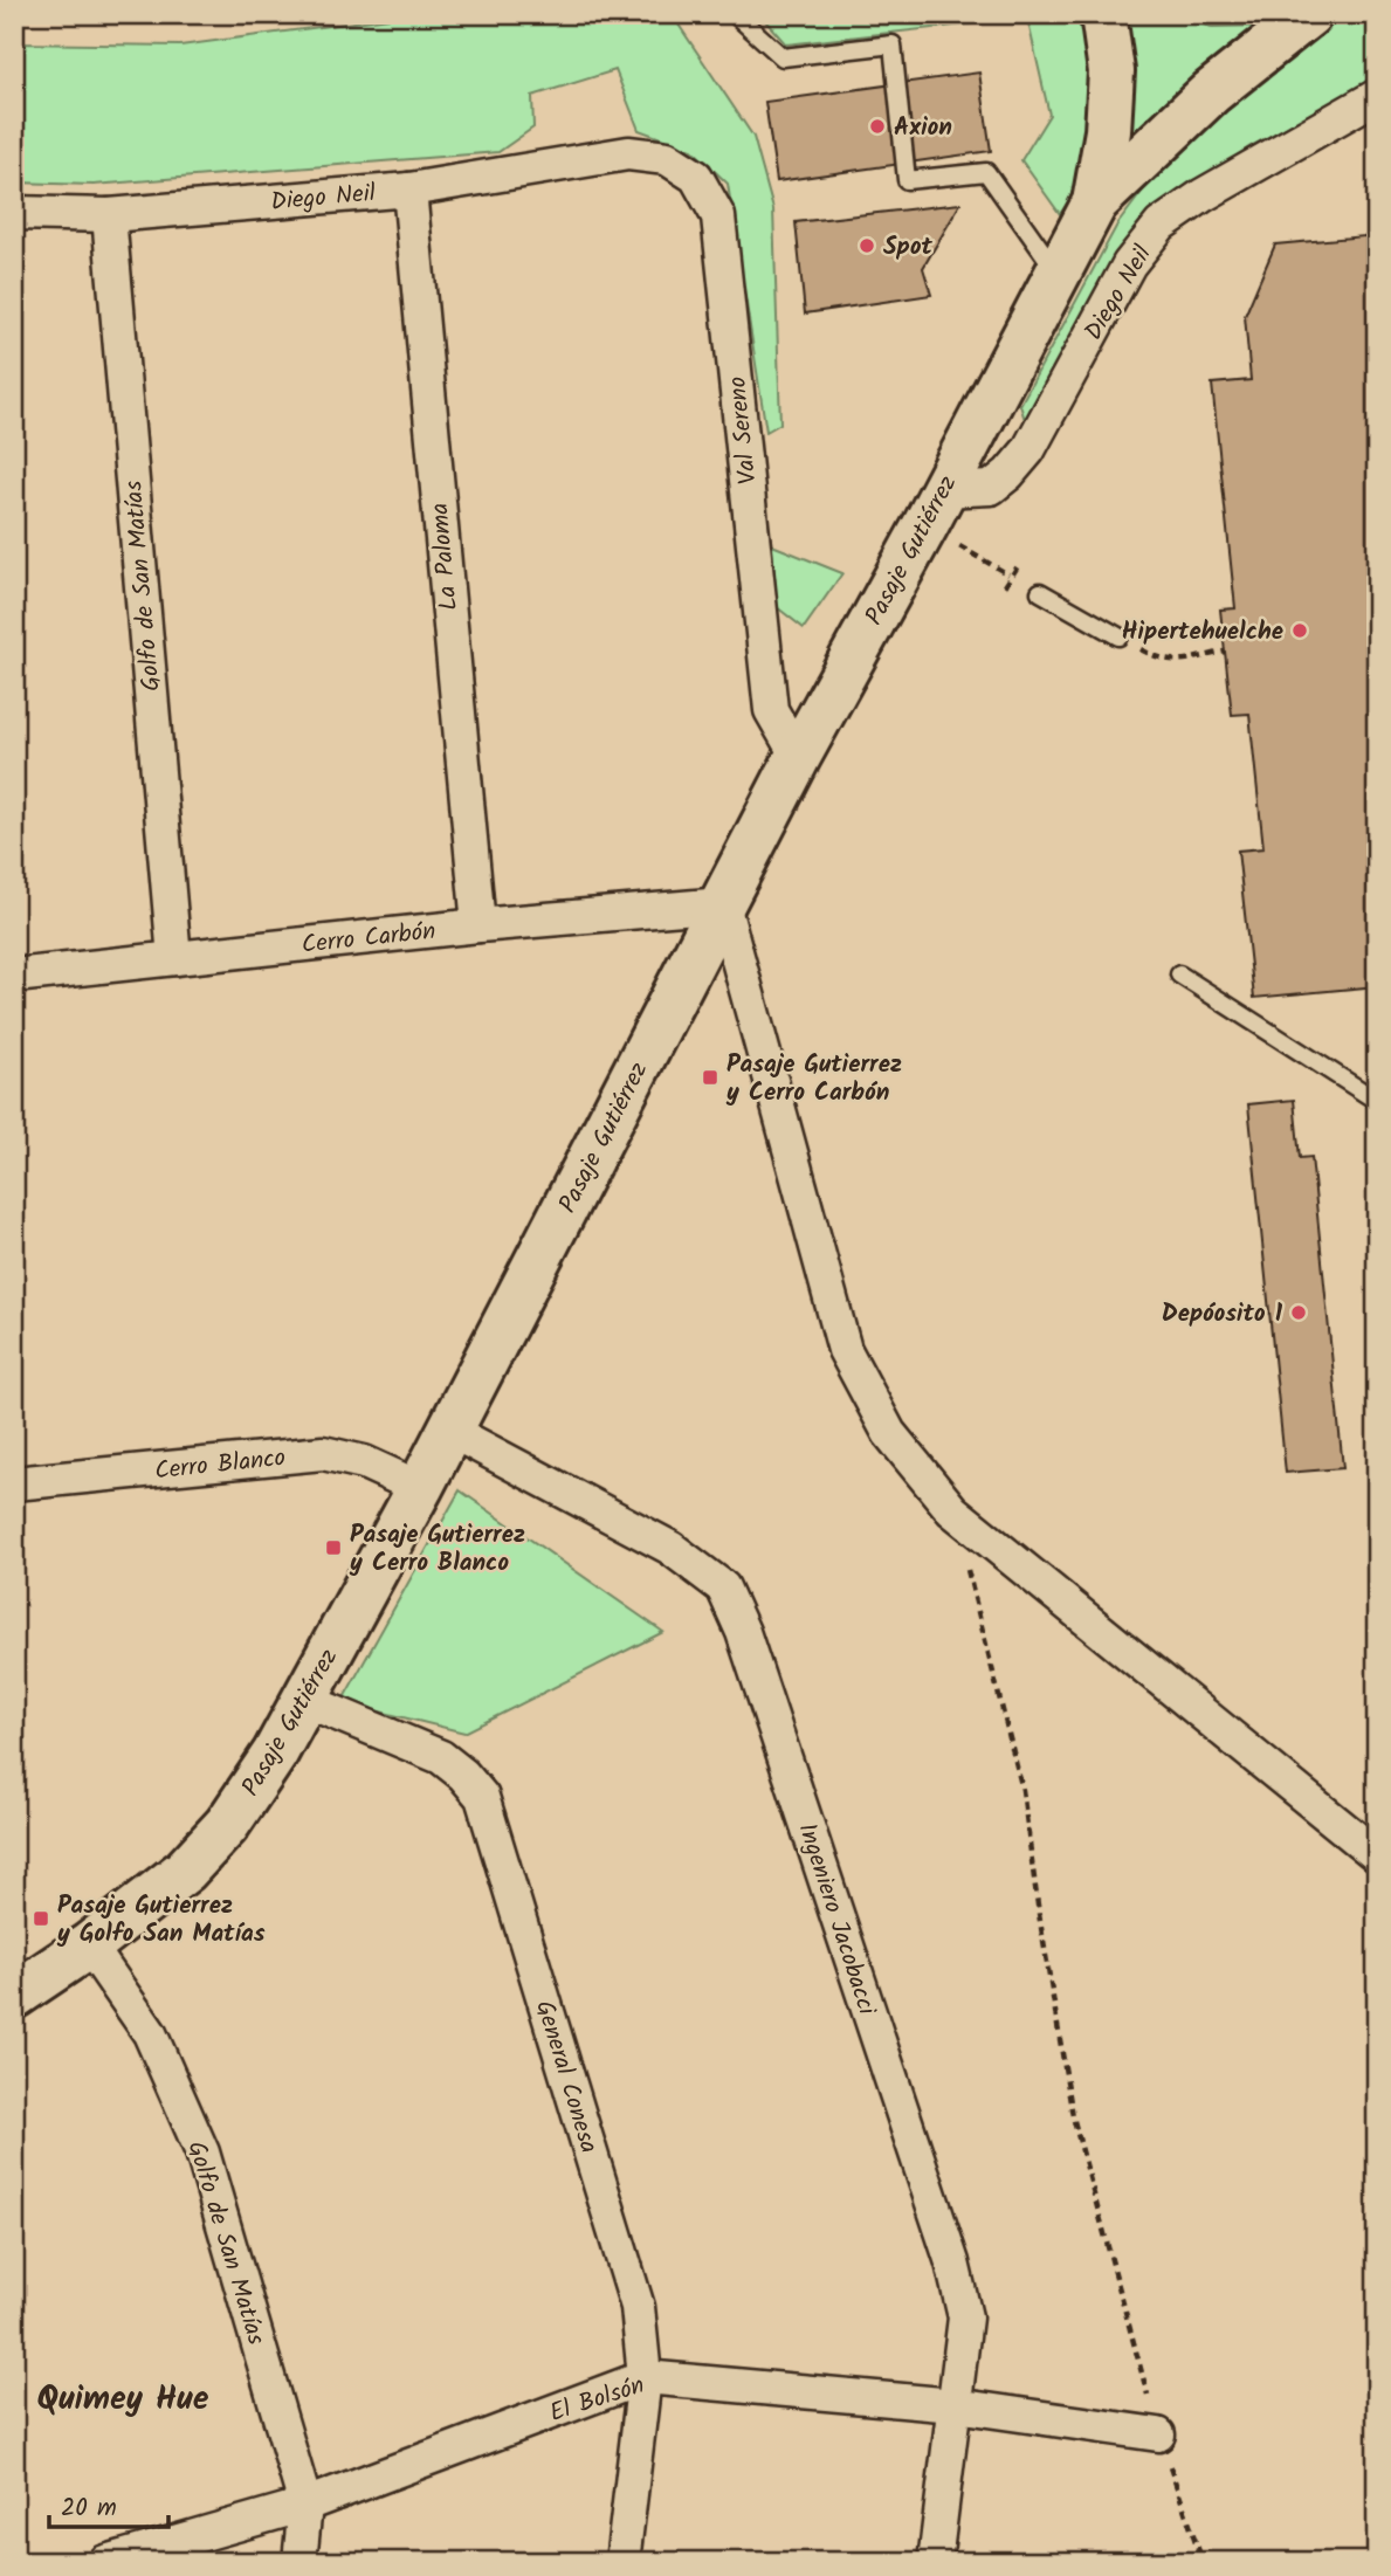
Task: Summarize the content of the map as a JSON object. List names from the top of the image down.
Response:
{
  "streets": {
    "main road": ["Pasaje Gutiérrez"],
    "street": [
      "Diego Neil",
      "Val Sereno",
      "La Paloma",
      "Golfo de San Matías",
      "Cerro Carbón",
      "Cerro Blanco",
      "Ingeniero Jacobacci",
      "General Conesa",
      "El Bolsón"
    ]
  },
  "crossings": [
    ["Diego Neil", "Val Sereno"],
    ["Diego Neil", "Pasaje Gutiérrez"],
    ["Diego Neil", "La Paloma"],
    ["Diego Neil", "Golfo de San Matías"],
    ["Val Sereno", "Pasaje Gutiérrez"],
    ["Pasaje Gutiérrez", "Golfo de San Matías"],
    ["Pasaje Gutiérrez", "Cerro Carbón"],
    ["Pasaje Gutiérrez", "Cerro Blanco"],
    ["Pasaje Gutiérrez", "Ingeniero Jacobacci"],
    ["Pasaje Gutiérrez", "General Conesa"],
    ["La Paloma", "Cerro Carbón"],
    ["Golfo de San Matías", "Cerro Carbón"],
    ["Golfo de San Matías", "El Bolsón"],
    ["Ingeniero Jacobacci", "El Bolsón"],
    ["General Conesa", "El Bolsón"]
  ],
  "districts": ["Quimey Hue"],
  "places": {
    "other": [
      "Axion",
      "Spot",
      "Hipertehuelche",
      "Depóosito 1"
    ],
    "transit": ["Pasaje Gutierrez y Cerro Carbón", "Pasaje Gutierrez y Cerro Blanco", "Pasaje Gutierrez y Golfo San Matías"]
  },
  "scale_bar": "20 m"
}
